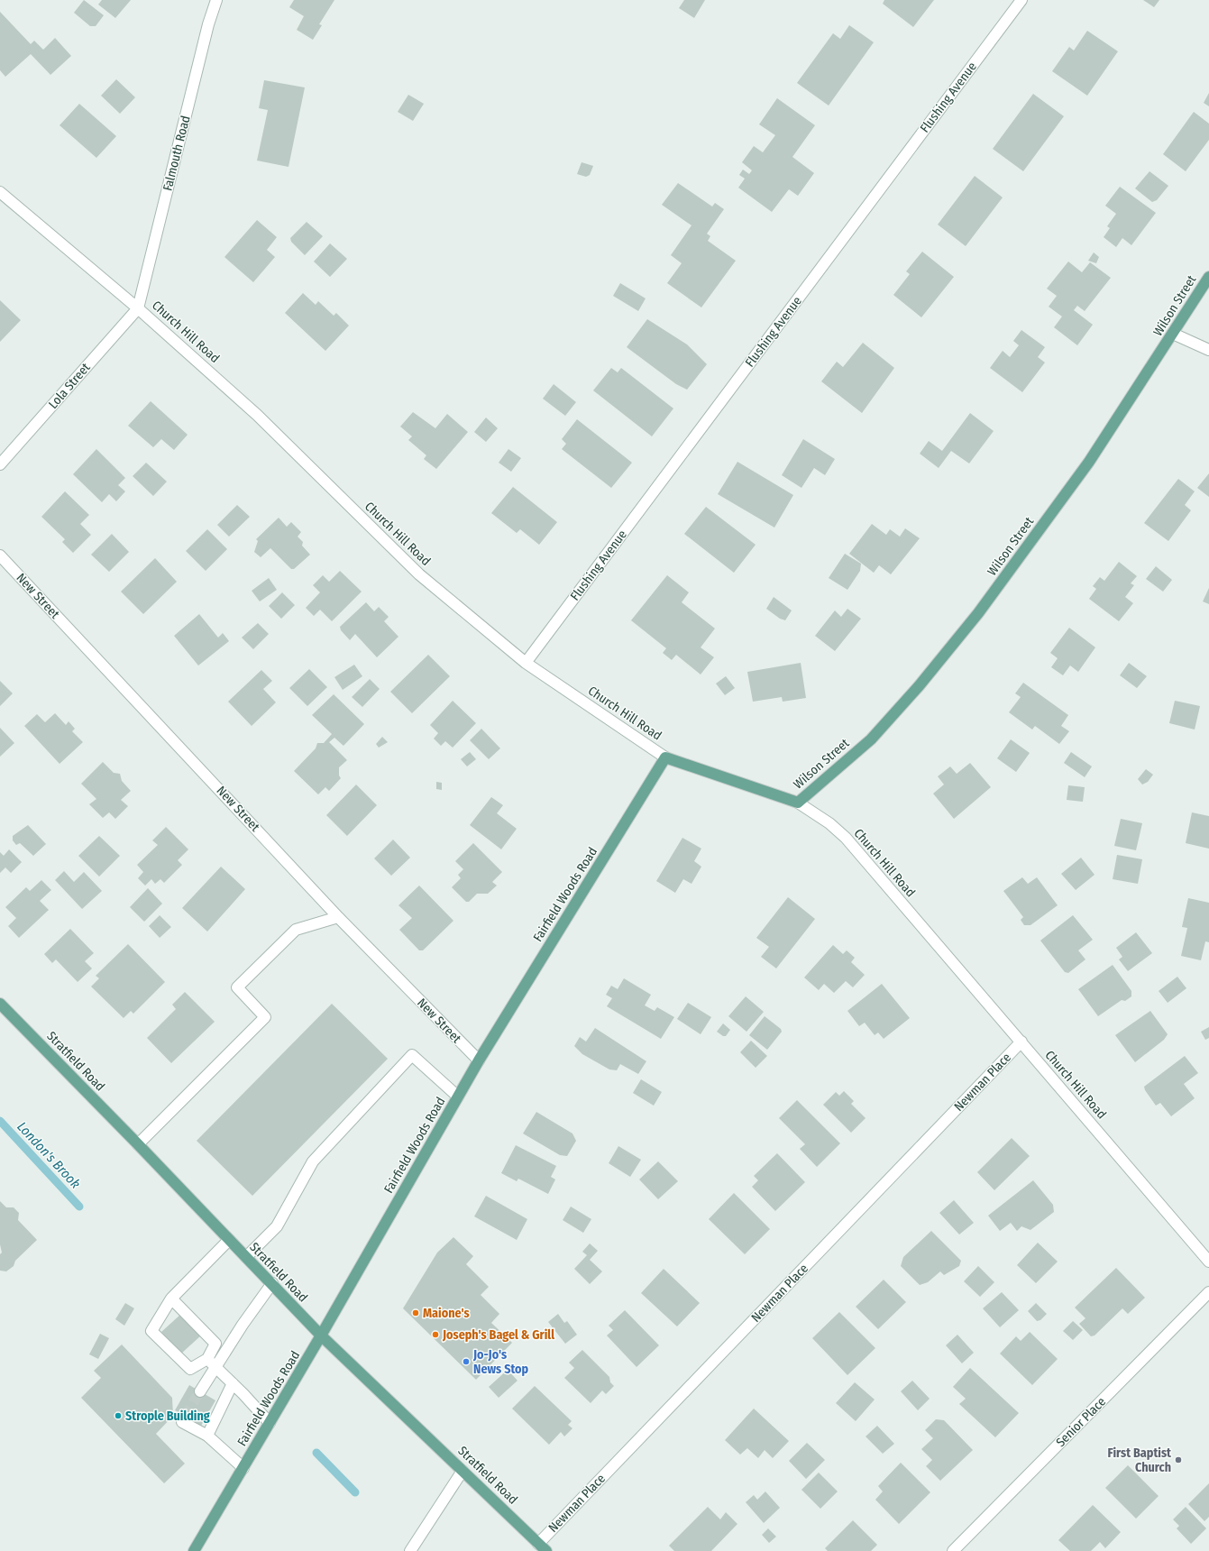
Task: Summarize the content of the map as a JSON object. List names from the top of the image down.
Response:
{
  "streets": {
    "main road": [
      "Wilson Street",
      "Church Hill Road",
      "Fairfield Woods Road",
      "Stratfield Road"
    ],
    "street": [
      "Flushing Avenue",
      "Falmouth Road",
      "Lola Street",
      "New Street",
      "Newman Place",
      "Senior Place"
    ]
  },
  "crossings": [
    ["Flushing Avenue", "Church Hill Road"],
    ["Falmouth Road", "Church Hill Road"],
    ["Falmouth Road", "Lola Street"],
    ["Wilson Street", "Church Hill Road"],
    ["Church Hill Road", "Lola Street"],
    ["Church Hill Road", "Fairfield Woods Road"],
    ["Church Hill Road", "Newman Place"],
    ["New Street", "Fairfield Woods Road"],
    ["Fairfield Woods Road", "Stratfield Road"],
    ["Stratfield Road", "Newman Place"]
  ],
  "water": ["London's Brook"],
  "places": [
    "Maione's",
    "Joseph's Bagel & Grill",
    "Jo-Jo's News Stop",
    "Strople Building",
    "First Baptist Church"
  ]
}
